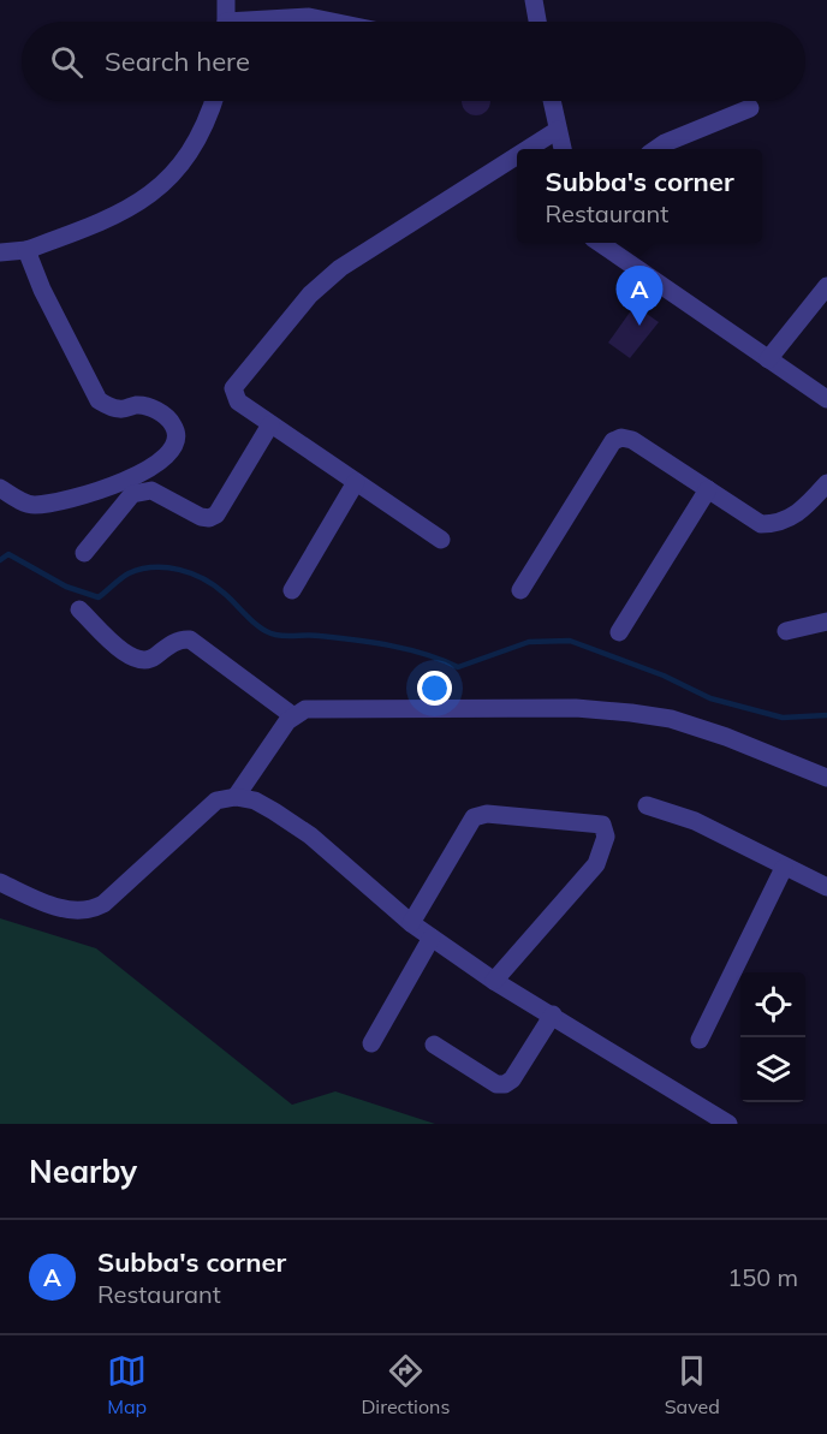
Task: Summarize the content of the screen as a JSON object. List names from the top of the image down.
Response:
{
  "page": {
    "search": "Search here",
    "popup": ["Subba's corner", "Restaurant"],
    "pins": "A",
    "heading": "Nearby",
    "list": [
      {
        "mark": "A",
        "name": "Subba's corner",
        "note": "Restaurant",
        "value": "150 m"
      }
    ],
    "nav": ["Map", "Directions", "Saved"]
  }
}
